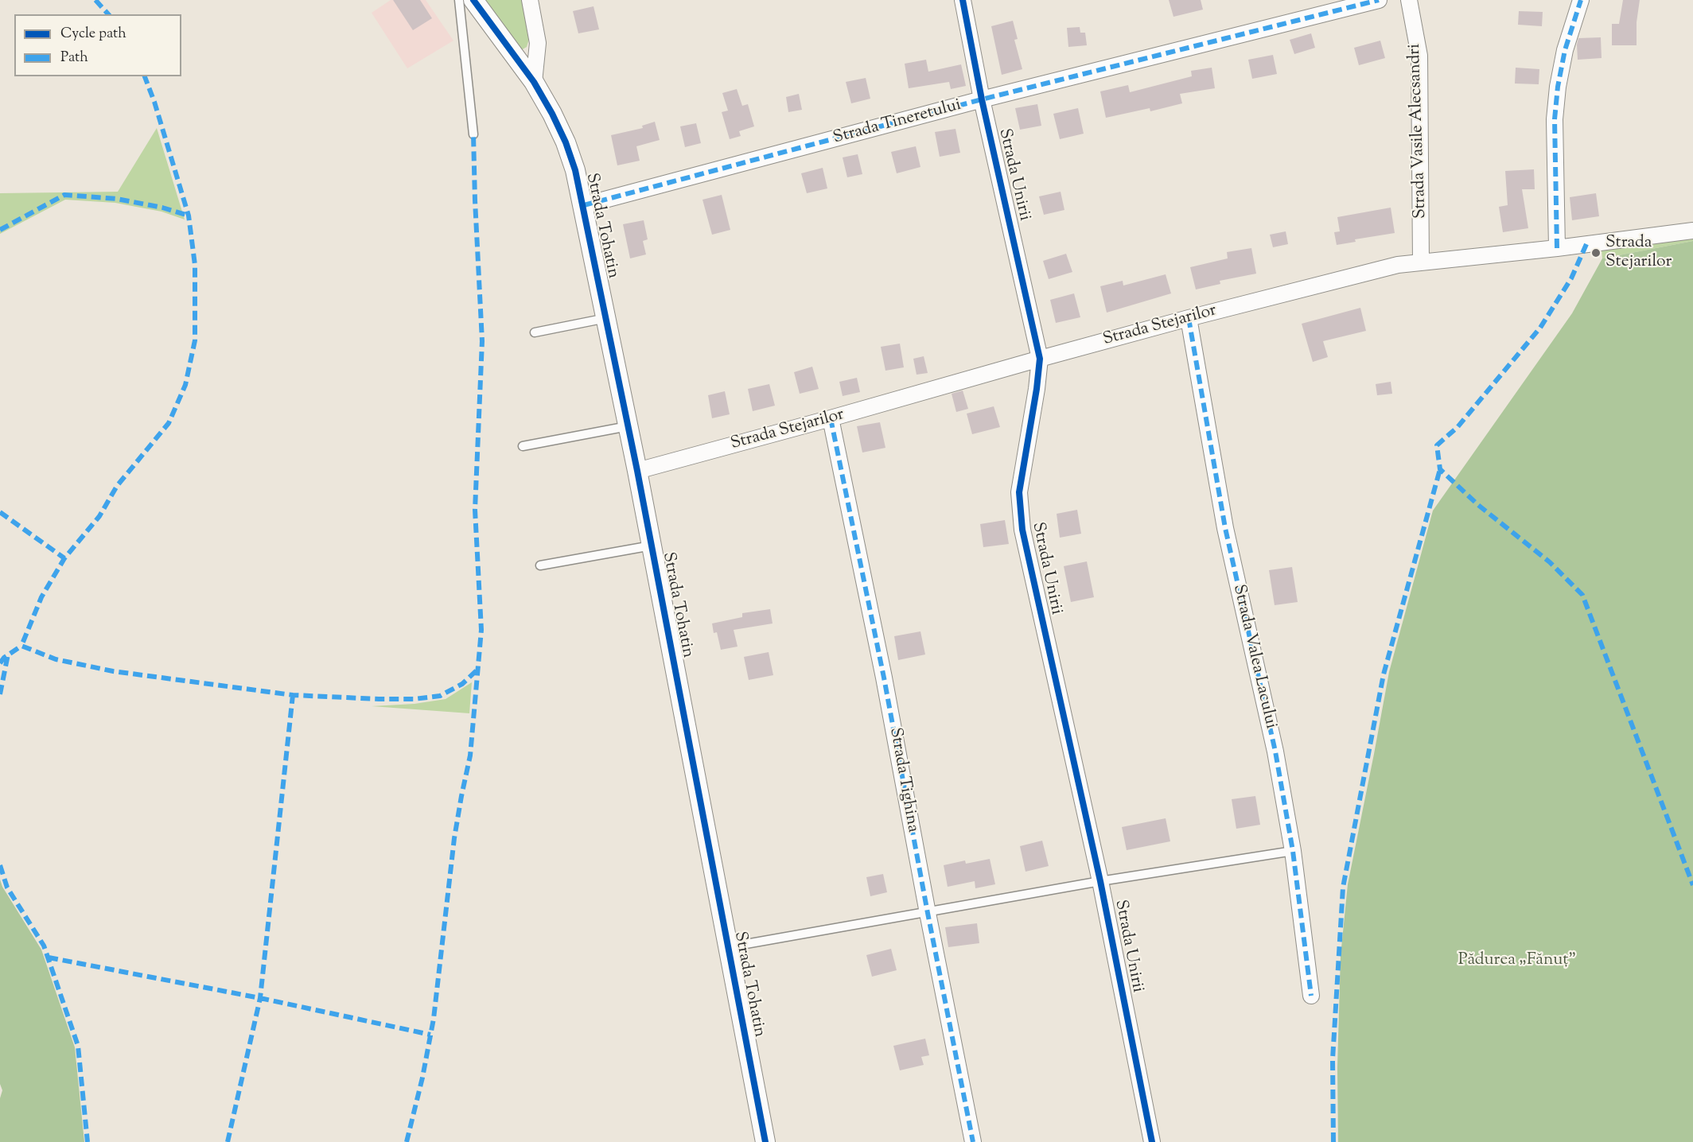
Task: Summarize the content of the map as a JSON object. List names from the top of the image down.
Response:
{
  "streets": {
    "street": [
      "Strada Tineretului",
      "Strada Vasile Alecsandri",
      "Strada Unirii",
      "Strada Tohatin",
      "Strada Stejarilor",
      "Strada Valea Lacului",
      "Strada Tighina"
    ]
  },
  "crossings": [
    ["Strada Tineretului", "Strada Unirii"],
    ["Strada Tineretului", "Strada Tohatin"],
    ["Strada Vasile Alecsandri", "Strada Stejarilor"],
    ["Strada Unirii", "Strada Stejarilor"],
    ["Strada Tohatin", "Strada Stejarilor"],
    ["Strada Stejarilor", "Strada Valea Lacului"],
    ["Strada Stejarilor", "Strada Tighina"]
  ],
  "parks": ["Pădurea „Fănuț”"],
  "places": ["Strada Stejarilor"],
  "legend": ["Cycle path", "Path"]
}
